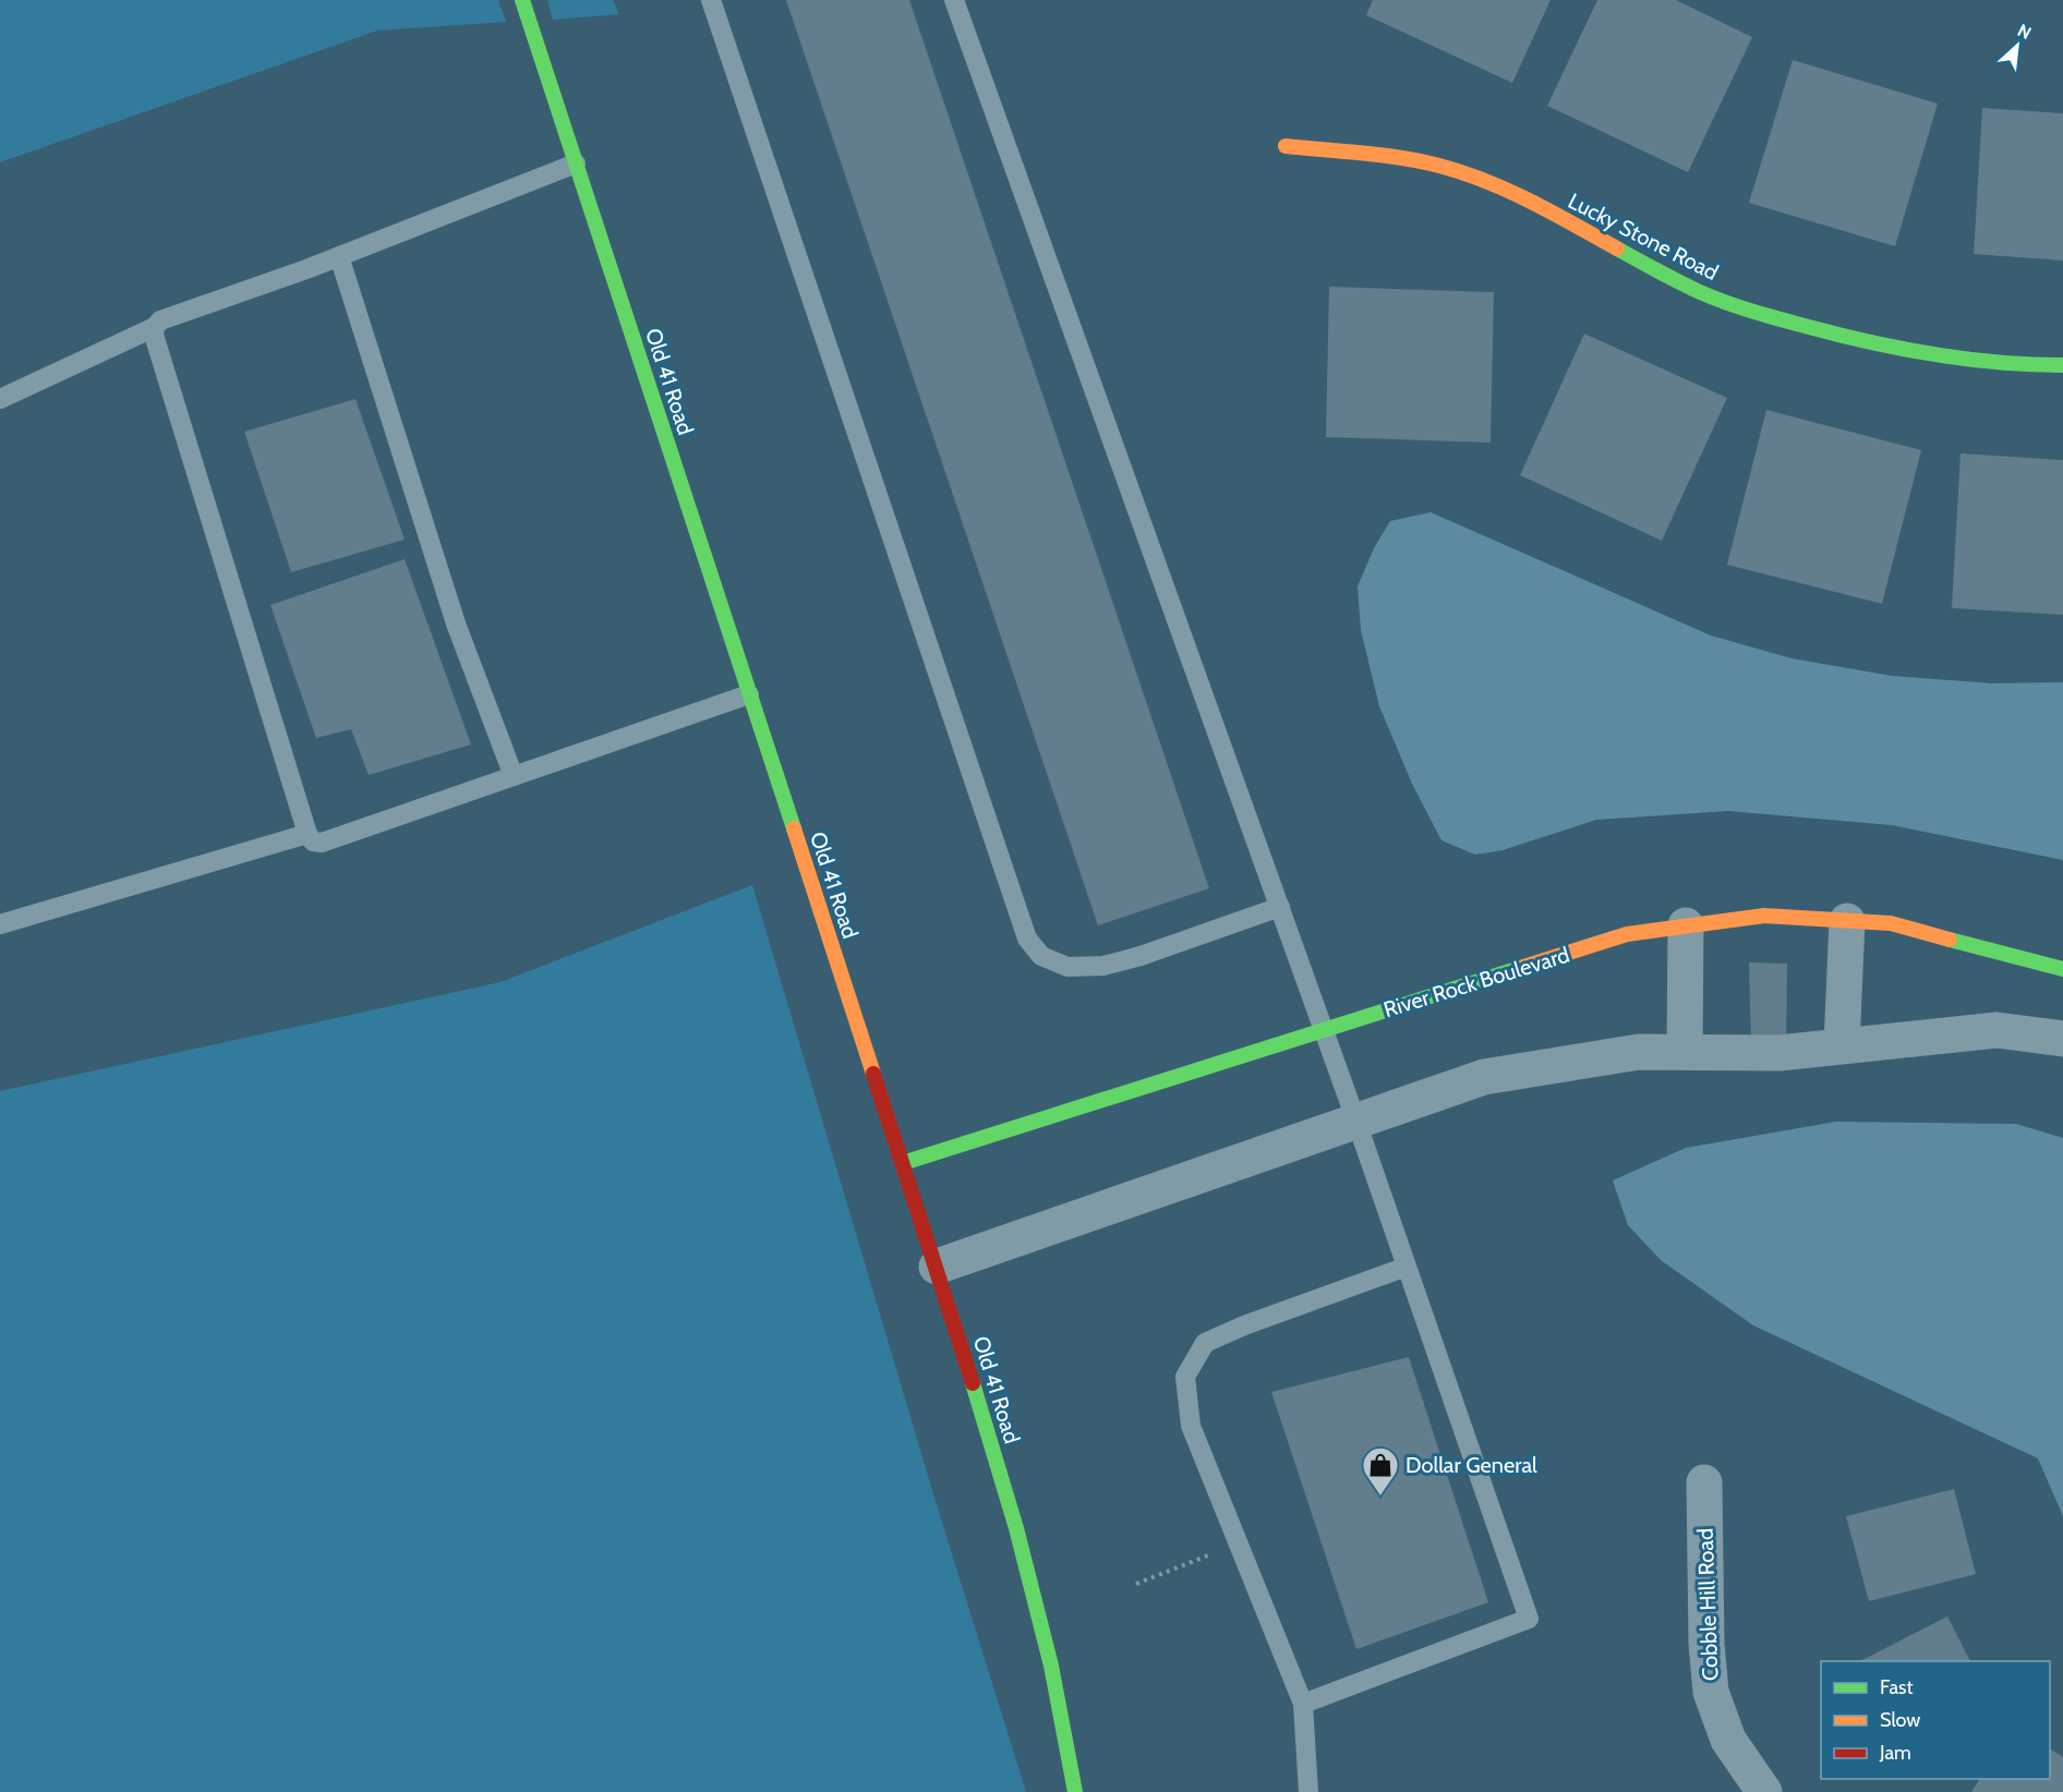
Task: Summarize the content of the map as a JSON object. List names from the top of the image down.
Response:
{
  "streets": {
    "street": [
      "Lucky Stone Road",
      "Old 41 Road",
      "River Rock Boulevard",
      "Cobble Hill Road"
    ]
  },
  "crossings": [
    ["Old 41 Road", "River Rock Boulevard"]
  ],
  "places": {
    "shop": ["Dollar General"]
  },
  "legend": ["Fast", "Slow", "Jam"],
  "north": "top right"
}
